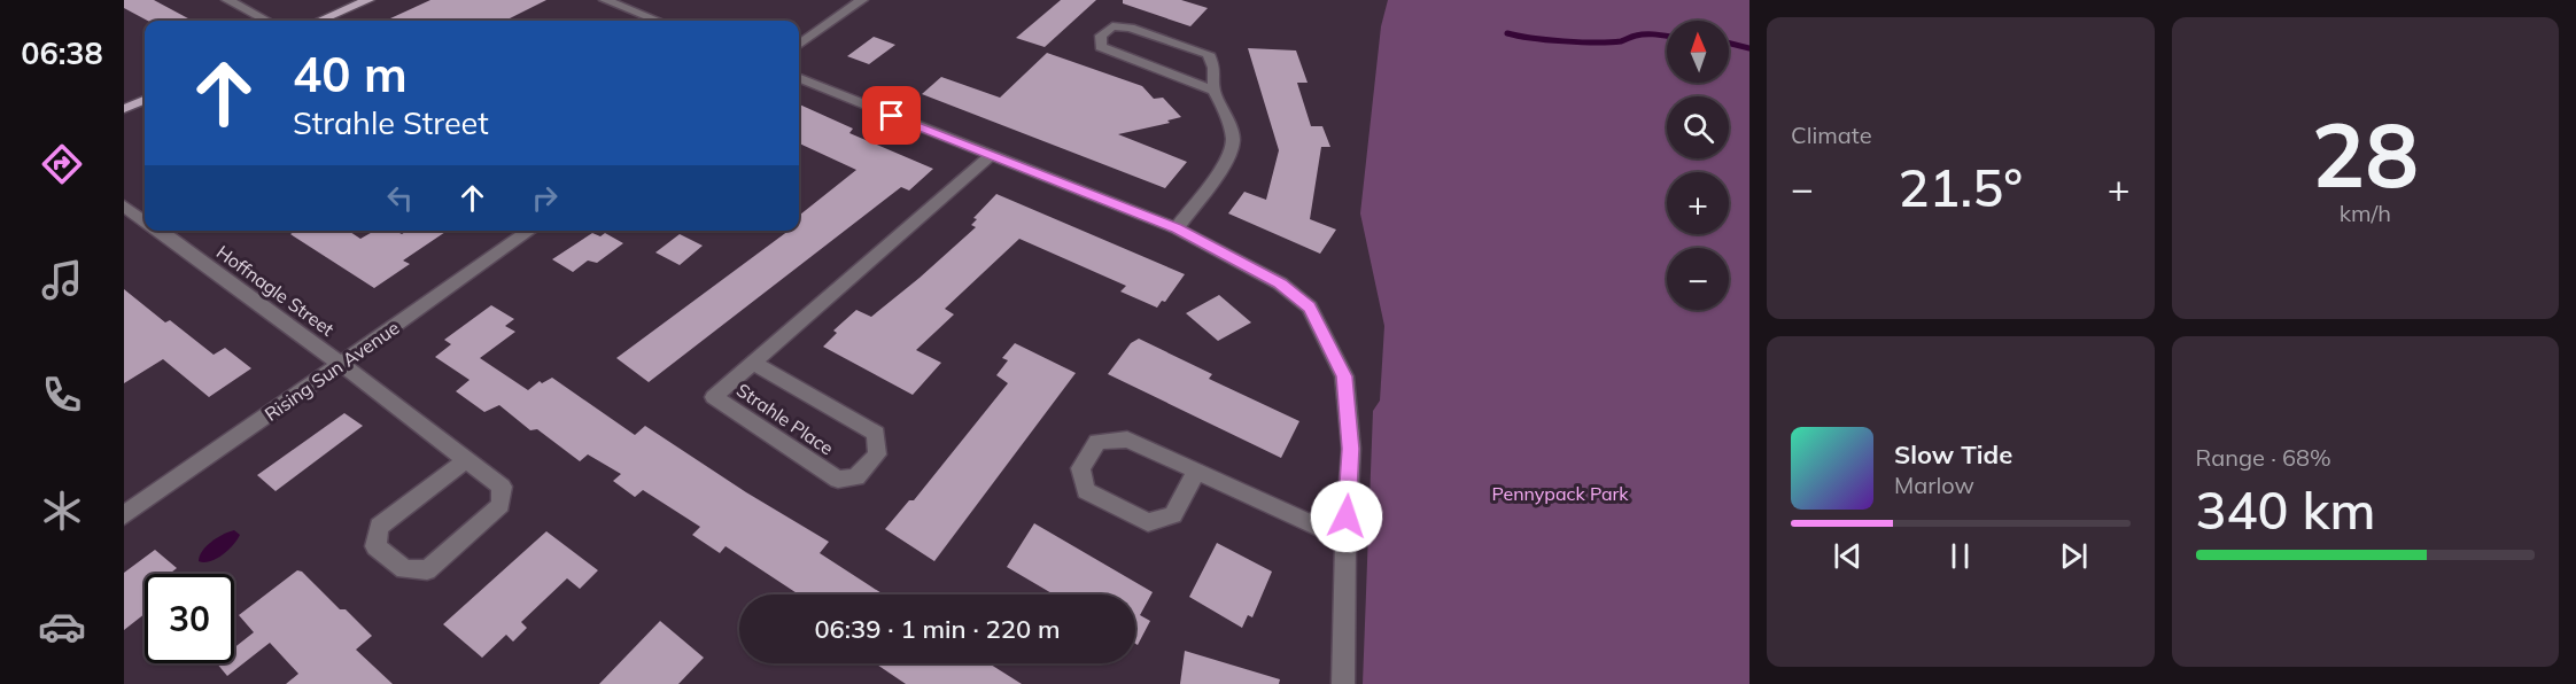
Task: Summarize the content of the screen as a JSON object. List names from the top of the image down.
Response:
{
  "streets": {
    "street": ["Hoffnagle Street", "Rising Sun Avenue", "Strahle Place"]
  },
  "crossings": [
    ["Hoffnagle Street", "Rising Sun Avenue"]
  ],
  "parks": ["Pennypack Park"],
  "north": "top",
  "page": {
    "tabs": "06:38",
    "tile": [
      "Climate",
      ["28", "km/h"],
      ["Range · 68%", "340 km"]
    ],
    "map_buttons": ["+", "−"],
    "turn": ["40 m", "Strahle Street"],
    "heat": ["−", "21.5°", "+"],
    "song": ["Slow Tide", "Marlow"],
    "limit": "30",
    "trip": "06:39 · 1 min · 220 m"
  }
}
